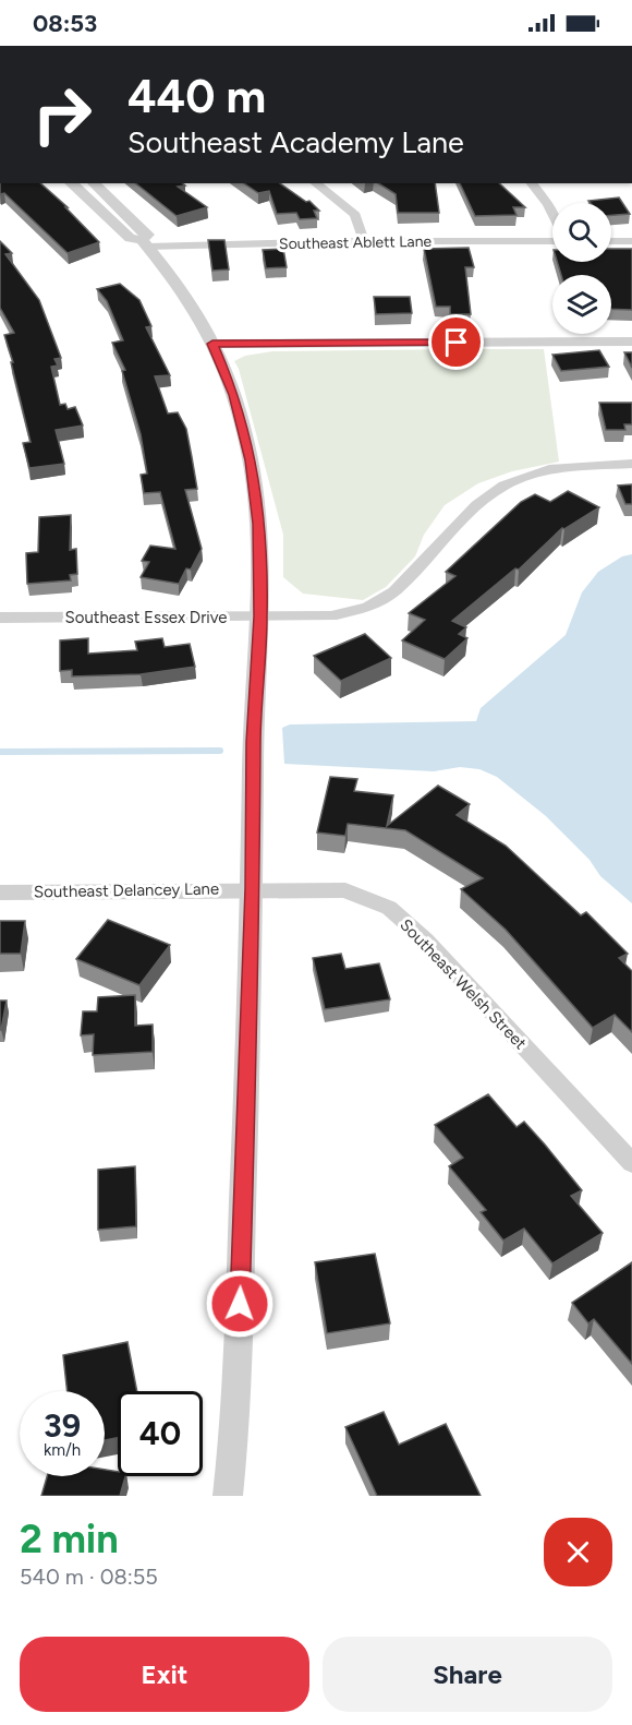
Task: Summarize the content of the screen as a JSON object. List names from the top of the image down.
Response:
{
  "streets": {
    "street": [
      "Southeast Ablett Lane",
      "Southeast Essex Drive",
      "Southeast Delancey Lane",
      "Southeast Welsh Street"
    ]
  },
  "crossings": [
    ["Southeast Delancey Lane", "Southeast Welsh Street"]
  ],
  "page": {
    "status": "08:53",
    "turn": ["440 m", "Southeast Academy Lane"],
    "speed": "39 km/h",
    "limit": "40",
    "heading": ["2 min", "540 m · 08:55"],
    "buttons": ["Exit", "Share"]
  }
}
